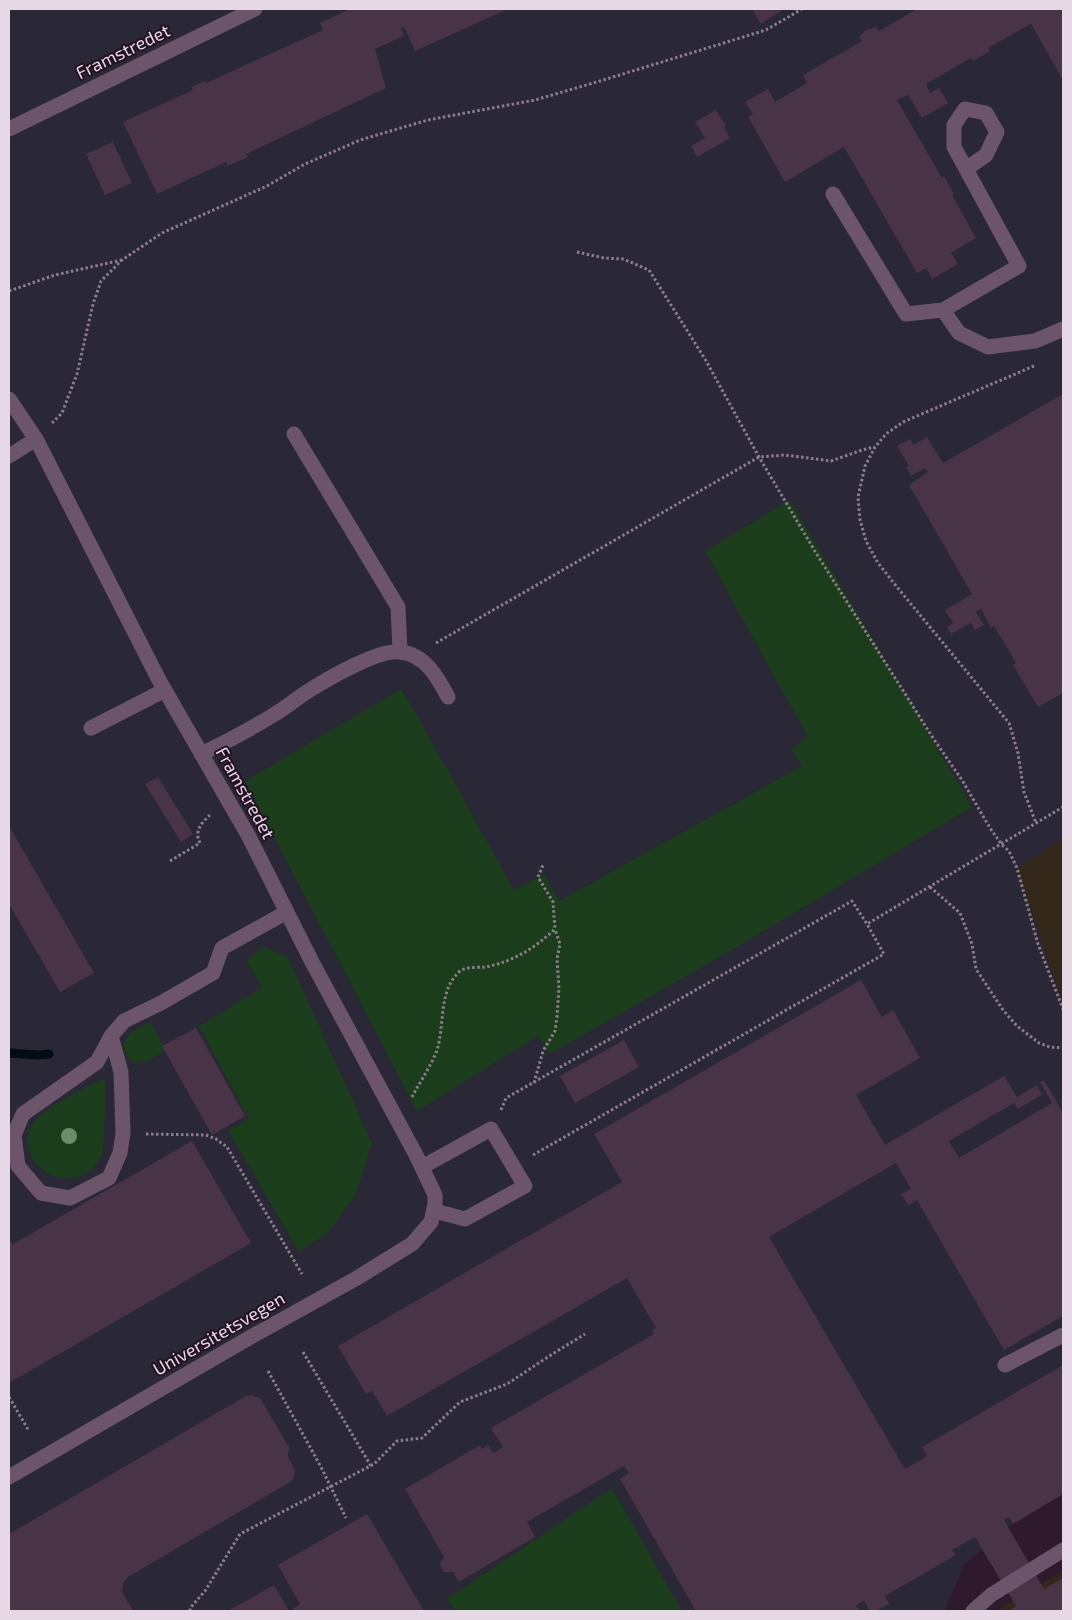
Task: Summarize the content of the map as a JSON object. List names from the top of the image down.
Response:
{
  "streets": {
    "street": ["Framstredet", "Universitetsvegen"]
  },
  "crossings": [
    ["Framstredet", "Universitetsvegen"]
  ]
}
